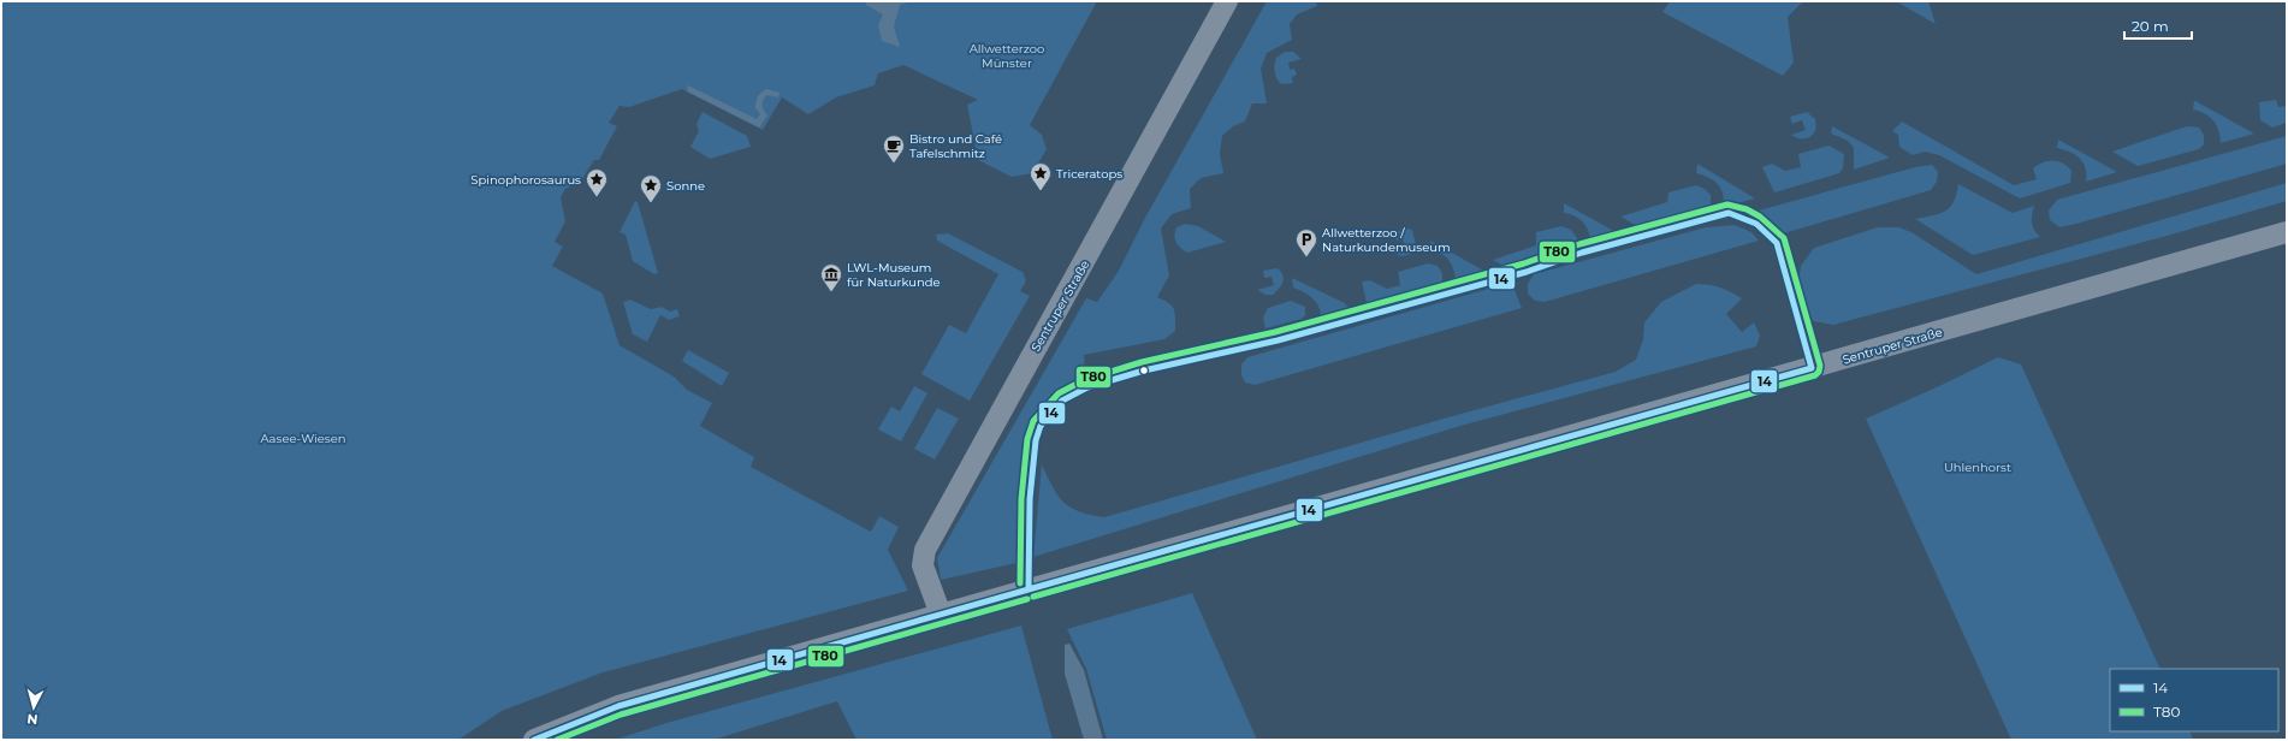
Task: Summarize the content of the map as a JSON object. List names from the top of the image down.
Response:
{
  "streets": {
    "street": ["Sentruper Straße"]
  },
  "parks": ["Allwetterzoo Münster", "Aasee-Wiesen", "Uhlenhorst"],
  "places": {
    "cafe": ["Bistro und Café Tafelschmitz"],
    "place": ["Triceratops", "Spinophorosaurus", "Sonne"],
    "parking": ["Allwetterzoo / Naturkundemuseum"],
    "museum": ["LWL-Museum für Naturkunde"]
  },
  "lines": ["transit line T80", "transit line 14"],
  "legend": ["14", "T80"],
  "scale_bar": "20 m",
  "north": "bottom"
}
